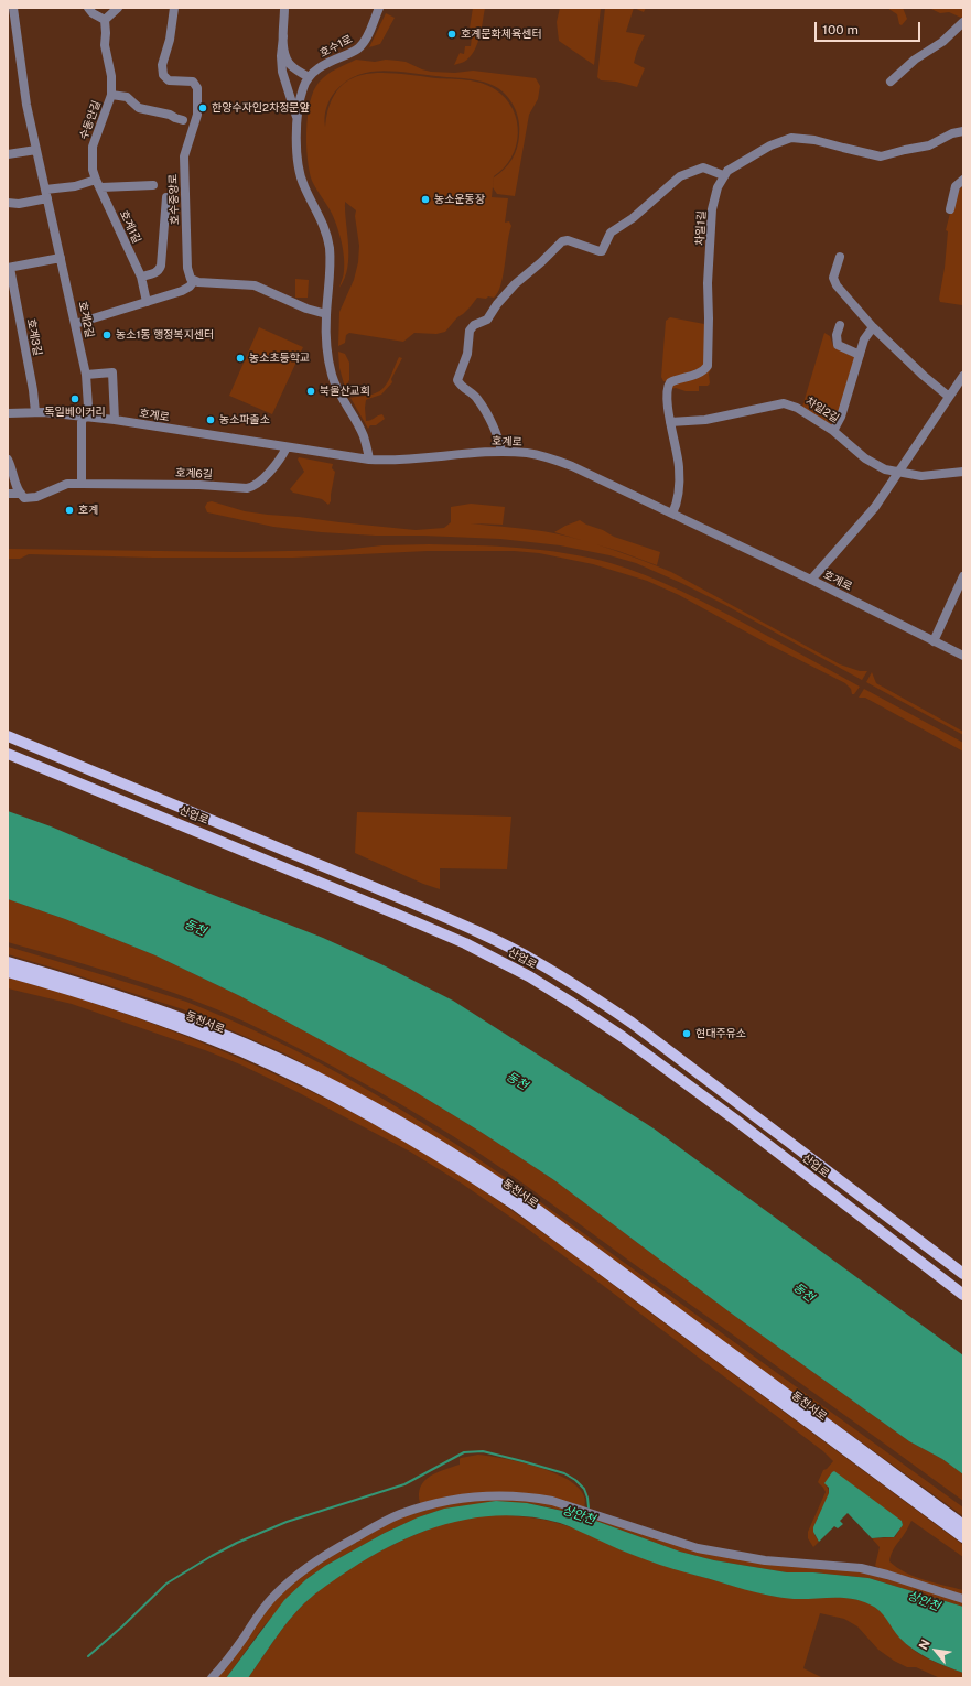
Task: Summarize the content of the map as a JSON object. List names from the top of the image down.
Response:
{
  "streets": {
    "main road": ["산업로", "동천서로"],
    "street": [
      "호수1로",
      "수동안길",
      "호수중앙로",
      "호계1길",
      "차일1길",
      "호계2길",
      "호계3길",
      "차일2길",
      "호계로",
      "호계6길"
    ]
  },
  "crossings": [
    ["수동안길", "호계1길"],
    ["차일1길", "차일2길"],
    ["차일1길", "호계로"],
    ["호계2길", "호계3길"],
    ["호계2길", "호계로"],
    ["호계3길", "호계로"],
    ["호계로", "호계6길"]
  ],
  "water": ["동천", "상안천"],
  "places": [
    "호계문화체육센터",
    "한양수자인2차정문앞",
    "농소운동장",
    "농소1동 행정복지센터",
    "농소초등학교",
    "북울산교회",
    "독일베이커리",
    "농소파출소",
    "호계",
    "현대주유소"
  ],
  "scale_bar": "100 m",
  "north": "top left"
}
